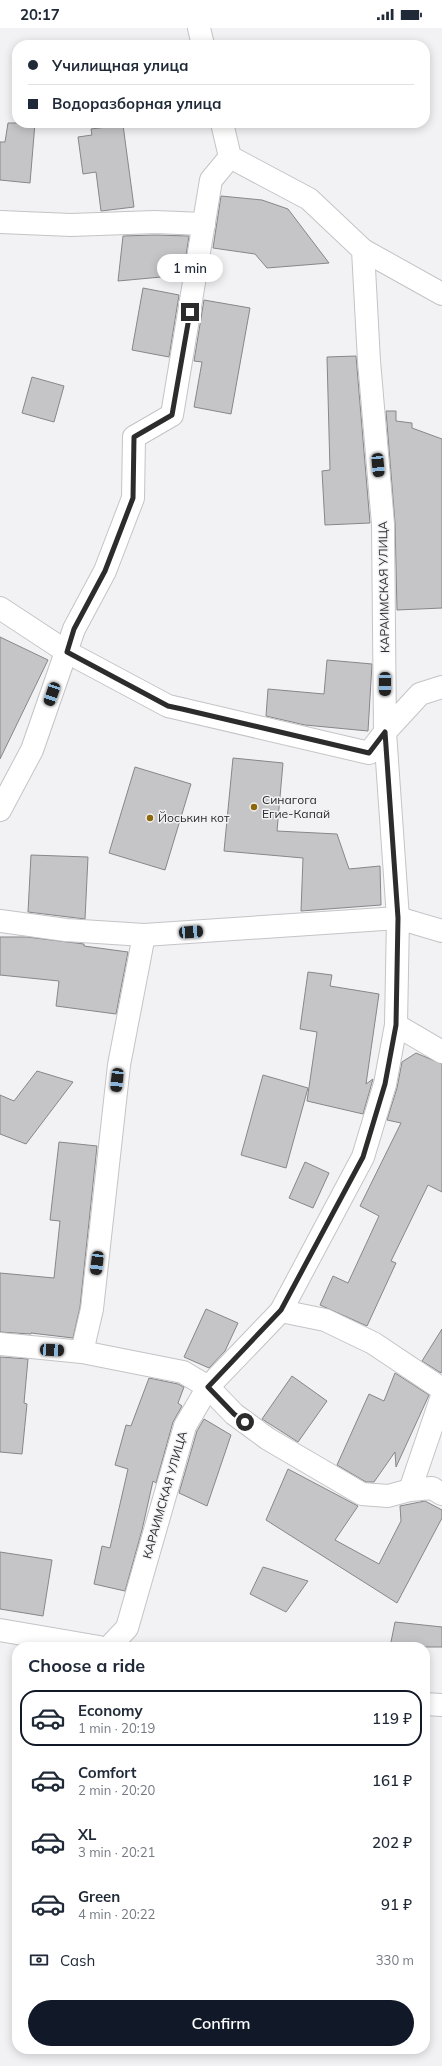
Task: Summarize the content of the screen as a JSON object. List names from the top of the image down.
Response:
{
  "streets": {
    "street": ["КАРАИМСКАЯ УЛИЦА"]
  },
  "places": ["Синагога Егие-Капай", "Йоськин кот"],
  "page": {
    "status": "20:17",
    "banner": ["Училищная улица", "Водоразборная улица"],
    "bubble": "1 min",
    "heading": "Choose a ride",
    "list": [
      {
        "name": "Economy",
        "note": "1 min · 20:19",
        "value": "119 ₽"
      },
      {
        "name": "Comfort",
        "note": "2 min · 20:20",
        "value": "161 ₽"
      },
      {
        "name": "XL",
        "note": "3 min · 20:21",
        "value": "202 ₽"
      },
      {
        "name": "Green",
        "note": "4 min · 20:22",
        "value": "91 ₽"
      }
    ],
    "pay": ["Cash", "330 m"],
    "buttons": "Confirm"
  }
}
